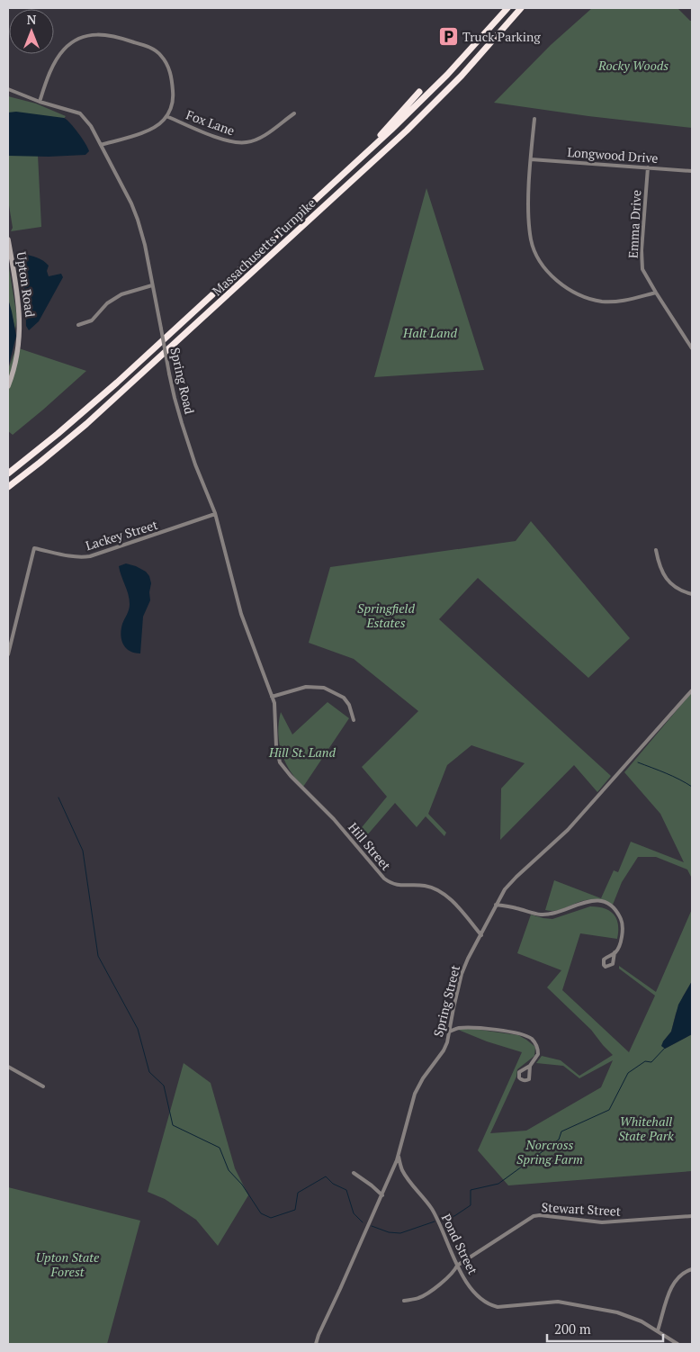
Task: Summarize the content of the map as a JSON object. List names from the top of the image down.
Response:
{
  "streets": {
    "highway": ["Massachusetts Turnpike"],
    "main road": ["Upton Road"],
    "street": [
      "Fox Lane",
      "Longwood Drive",
      "Emma Drive",
      "Spring Road",
      "Lackey Street",
      "Hill Street",
      "Spring Street",
      "Stewart Street",
      "Pond Street"
    ]
  },
  "crossings": [
    ["Longwood Drive", "Emma Drive"],
    ["Spring Road", "Lackey Street"],
    ["Spring Road", "Hill Street"],
    ["Hill Street", "Spring Street"],
    ["Spring Street", "Pond Street"],
    ["Stewart Street", "Pond Street"]
  ],
  "parks": [
    "Rocky Woods",
    "Halt Land",
    "Springfield Estates",
    "Hill St. Land",
    "Whitehall State Park",
    "Norcross Spring Farm",
    "Upton State Forest"
  ],
  "places": {
    "parking": ["Truck Parking"]
  },
  "scale_bar": "200 m",
  "north": "top"
}
